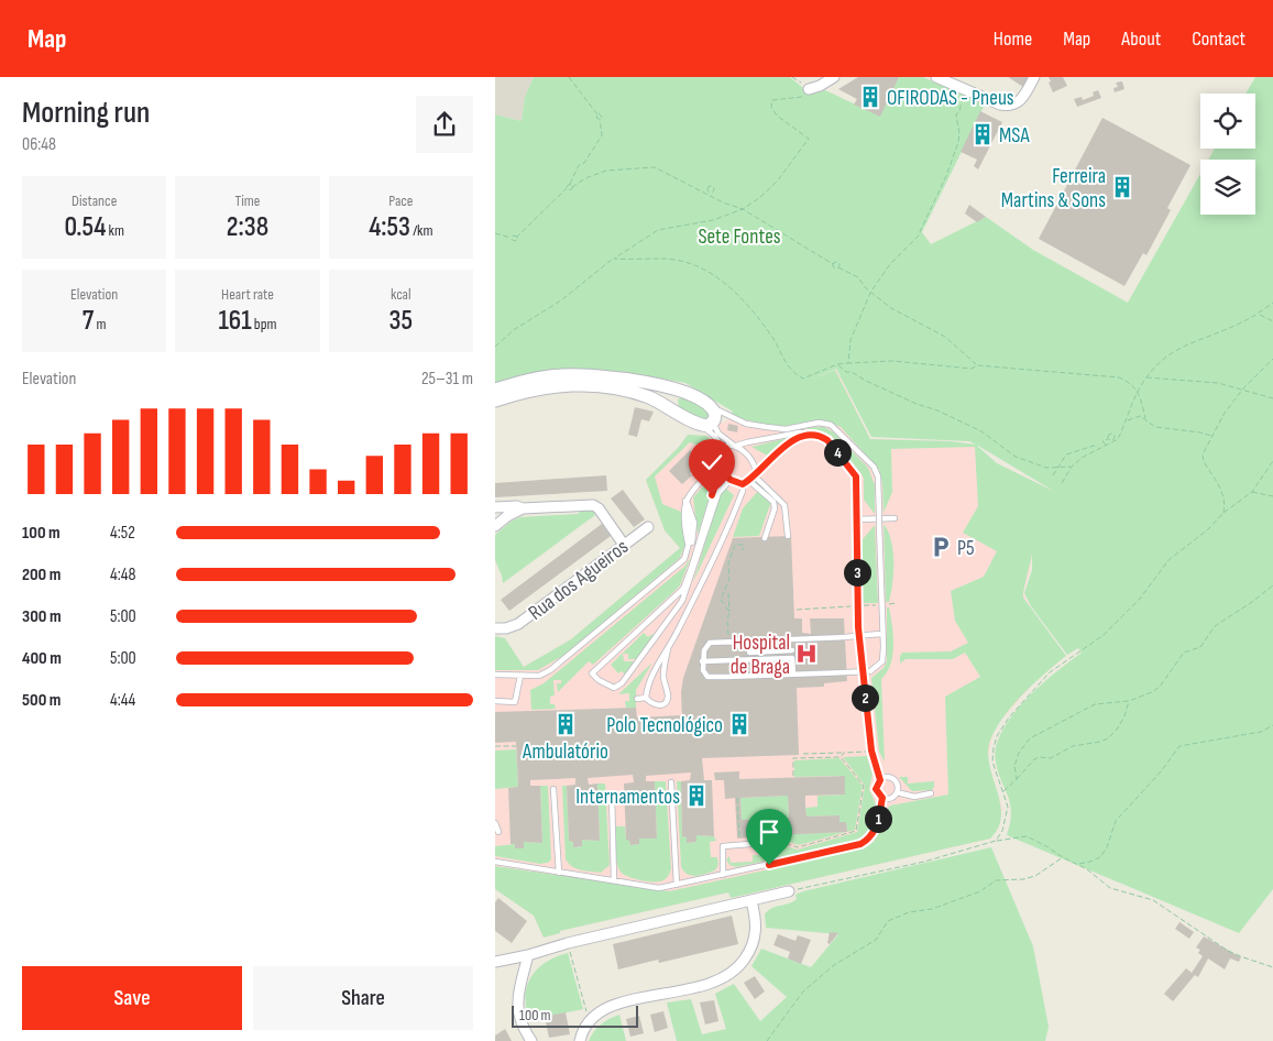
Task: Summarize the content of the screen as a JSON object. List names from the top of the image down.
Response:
{
  "streets": {
    "street": ["Rua dos Agueiros"]
  },
  "parks": ["Sete Fontes"],
  "places": {
    "building": [
      "OFIRODAS - Pneus",
      "MSA",
      "Ferreira Martins & Sons",
      "Ambulatório",
      "Polo Tecnológico",
      "Internamentos"
    ],
    "parking": ["P5"],
    "hospital": ["Hospital de Braga"]
  },
  "scale_bar": "100 m",
  "page": {
    "header": "Map",
    "nav": [
      "Home",
      "Map",
      "About",
      "Contact"
    ],
    "heading": ["Morning run", "06:48"],
    "stats": [
      ["Distance", "0.54 km"],
      ["Time", "2:38"],
      ["Pace", "4:53 /km"],
      ["Elevation", "7 m"],
      ["Heart rate", "161 bpm"],
      ["kcal", "35"]
    ],
    "chart": ["Elevation", "25–31 m"],
    "pins": [
      "4",
      "3",
      "2",
      "1"
    ],
    "list": [
      {
        "name": "100 m",
        "note": "4:52"
      },
      {
        "name": "200 m",
        "note": "4:48"
      },
      {
        "name": "300 m",
        "note": "5:00"
      },
      {
        "name": "400 m",
        "note": "5:00"
      },
      {
        "name": "500 m",
        "note": "4:44"
      }
    ],
    "buttons": ["Save", "Share"],
    "scale": "100 m"
  }
}
